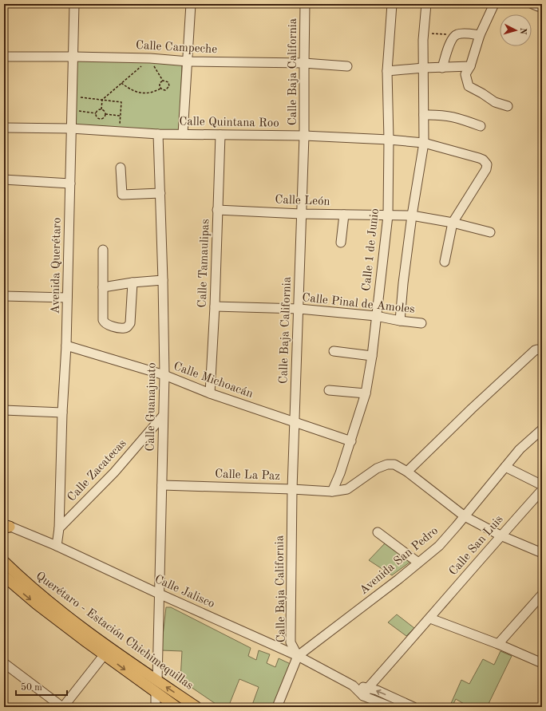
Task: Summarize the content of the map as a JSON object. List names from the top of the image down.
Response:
{
  "streets": {
    "main road": ["Querétaro - Estación Chichimequillas"],
    "street": [
      "Calle Campeche",
      "Calle Baja California",
      "Calle Quintana Roo",
      "Calle León",
      "Calle 1 de Junio",
      "Calle Tamaulipas",
      "Avenida Querétaro",
      "Calle Pinal de Amoles",
      "Calle Michoacán",
      "Calle Guanajuato",
      "Calle Zacatecas",
      "Calle La Paz",
      "Calle San Luis",
      "Avenida San Pedro",
      "Calle Jalisco"
    ]
  },
  "crossings": [
    ["Calle Campeche", "Calle Baja California"],
    ["Calle Campeche", "Avenida Querétaro"],
    ["Calle Baja California", "Calle Quintana Roo"],
    ["Calle Baja California", "Calle León"],
    ["Calle Baja California", "Calle Pinal de Amoles"],
    ["Calle Baja California", "Calle Michoacán"],
    ["Calle Baja California", "Calle La Paz"],
    ["Calle Baja California", "Avenida San Pedro"],
    ["Calle Baja California", "Calle Jalisco"],
    ["Calle Quintana Roo", "Calle 1 de Junio"],
    ["Calle Quintana Roo", "Calle Tamaulipas"],
    ["Calle Quintana Roo", "Avenida Querétaro"],
    ["Calle Quintana Roo", "Calle Guanajuato"],
    ["Calle León", "Calle 1 de Junio"],
    ["Calle León", "Calle Tamaulipas"],
    ["Calle 1 de Junio", "Calle Pinal de Amoles"],
    ["Calle 1 de Junio", "Calle Michoacán"],
    ["Calle 1 de Junio", "Calle La Paz"],
    ["Calle Tamaulipas", "Calle Pinal de Amoles"],
    ["Calle Tamaulipas", "Calle Michoacán"],
    ["Avenida Querétaro", "Calle Michoacán"],
    ["Avenida Querétaro", "Calle Zacatecas"],
    ["Calle Michoacán", "Calle Guanajuato"],
    ["Calle Guanajuato", "Calle Zacatecas"],
    ["Calle Guanajuato", "Calle La Paz"],
    ["Calle Guanajuato", "Calle Jalisco"],
    ["Calle Guanajuato", "Querétaro - Estación Chichimequillas"],
    ["Calle San Luis", "Calle Jalisco"],
    ["Avenida San Pedro", "Calle Jalisco"]
  ],
  "scale_bar": "50 m",
  "north": "right"
}
